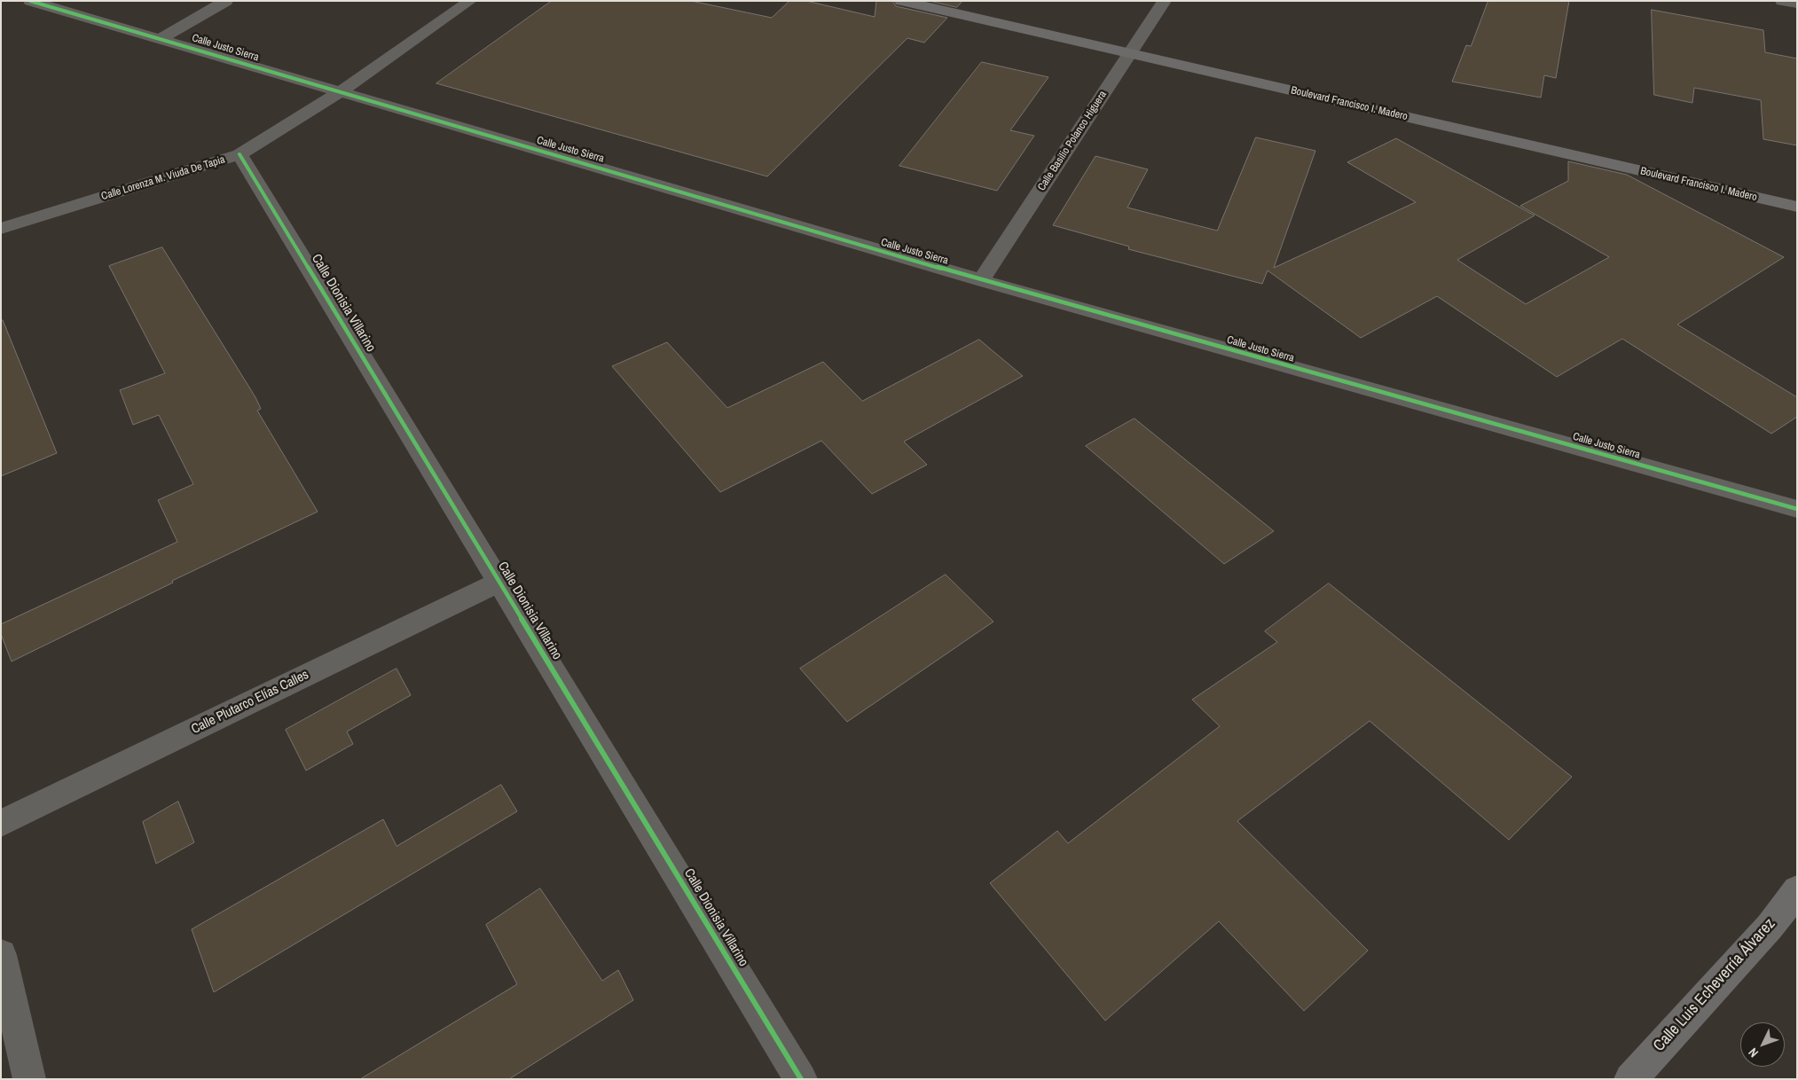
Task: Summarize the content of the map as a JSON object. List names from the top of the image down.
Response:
{
  "streets": {
    "street": [
      "Calle Justo Sierra",
      "Boulevard Francisco I. Madero",
      "Calle Basilio Polanco Higuera",
      "Calle Lorenza M. Viuda De Tapia",
      "Calle Dionisia Villarino",
      "Calle Plutarco Elías Calles",
      "Calle Luis Echeverría Álvarez"
    ]
  },
  "crossings": [
    ["Calle Justo Sierra", "Calle Basilio Polanco Higuera"],
    ["Calle Justo Sierra", "Calle Lorenza M. Viuda De Tapia"],
    ["Boulevard Francisco I. Madero", "Calle Basilio Polanco Higuera"],
    ["Calle Lorenza M. Viuda De Tapia", "Calle Dionisia Villarino"],
    ["Calle Dionisia Villarino", "Calle Plutarco Elías Calles"]
  ],
  "north": "bottom left"
}
